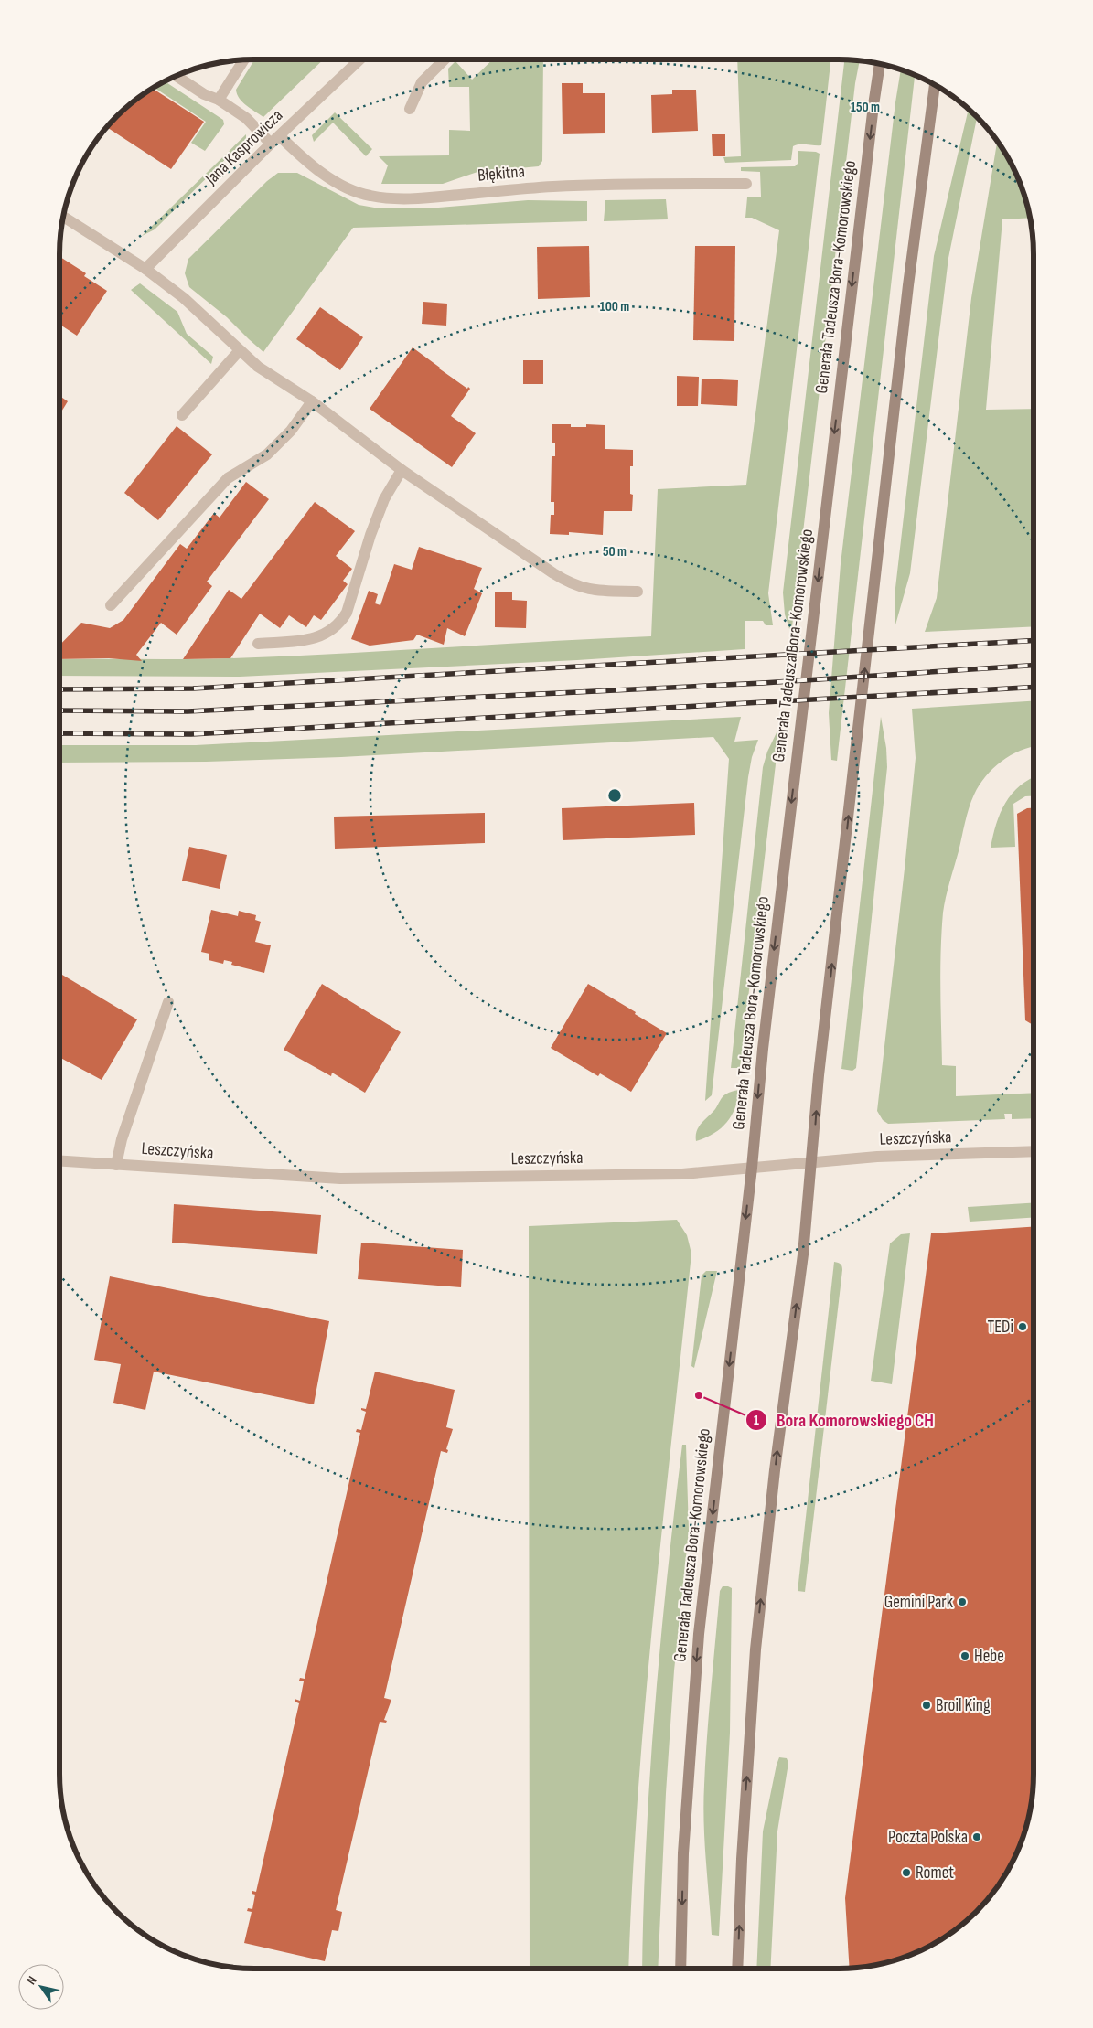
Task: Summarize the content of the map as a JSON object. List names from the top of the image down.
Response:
{
  "streets": {
    "main road": ["Generała Tadeusza Bora-Komorowskiego"],
    "street": ["Jana Kasprowicza", "Błękitna", "Leszczyńska"]
  },
  "crossings": [
    ["Jana Kasprowicza", "Błękitna"],
    ["Generała Tadeusza Bora-Komorowskiego", "Leszczyńska"]
  ],
  "places": [
    "TEDi",
    "Bora Komorowskiego CH",
    "Gemini Park",
    "Hebe",
    "Broil King",
    "Poczta Polska",
    "Romet"
  ],
  "north": "top left",
  "rings": ["150 m", "100 m", "50 m"]
}
